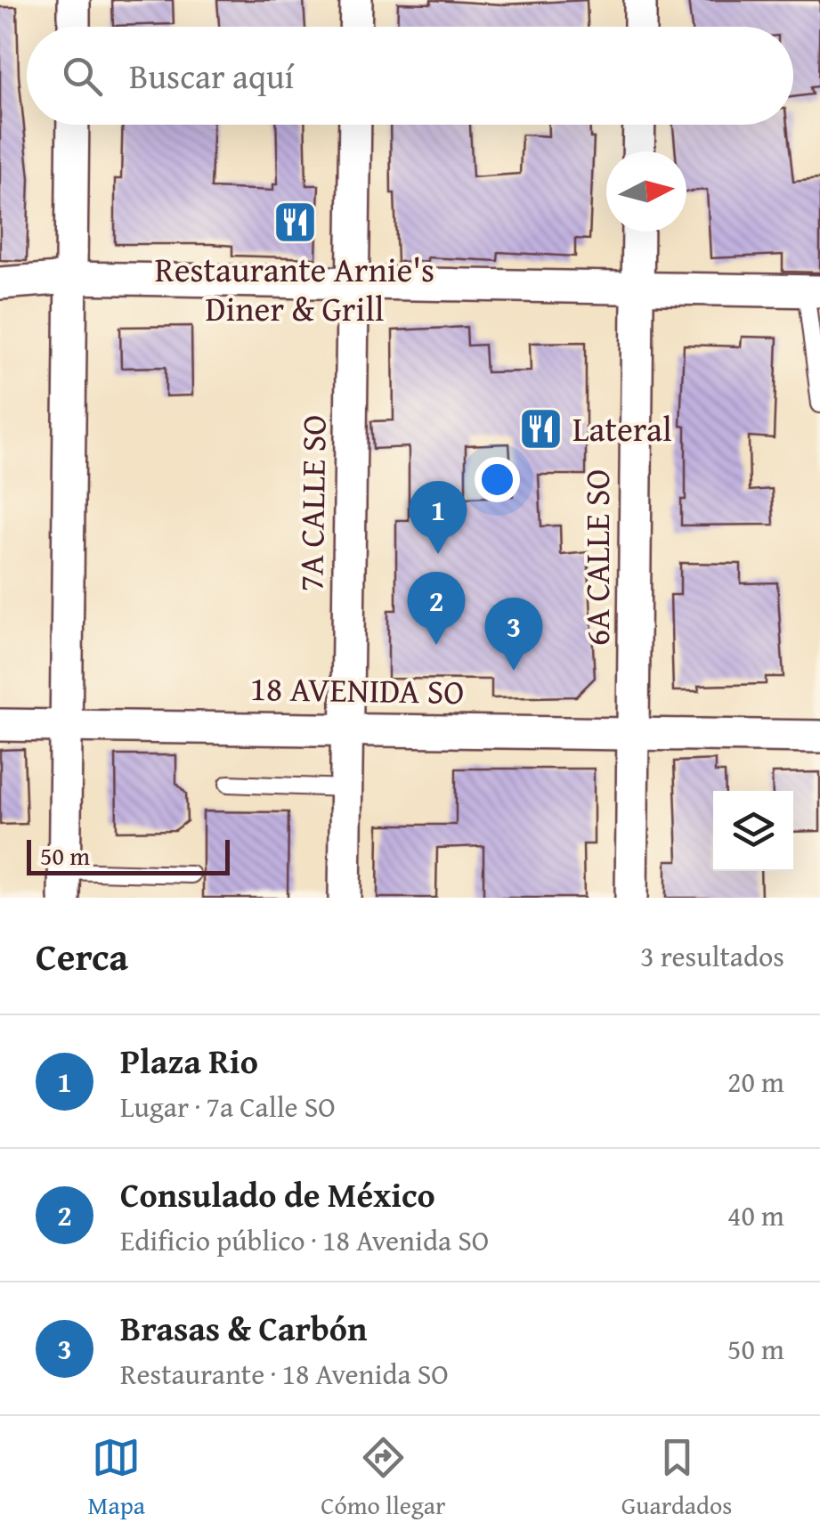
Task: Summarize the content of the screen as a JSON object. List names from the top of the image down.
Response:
{
  "streets": {
    "street": ["7A CALLE SO", "6A CALLE SO", "18 AVENIDA SO"]
  },
  "crossings": [
    ["7A CALLE SO", "18 AVENIDA SO"],
    ["6A CALLE SO", "18 AVENIDA SO"]
  ],
  "places": {
    "restaurant": ["Restaurante Arnie's Diner & Grill", "Lateral"]
  },
  "scale_bar": "50 m",
  "north": "right",
  "page": {
    "search": "Buscar aquí",
    "pins": ["1", "2", "3"],
    "scale": "50 m",
    "heading": ["Cerca", "3 resultados"],
    "list": [
      {
        "mark": "1",
        "name": "Plaza Rio",
        "note": "Lugar · 7a Calle SO",
        "value": "20 m"
      },
      {
        "mark": "2",
        "name": "Consulado de México",
        "note": "Edificio público · 18 Avenida SO",
        "value": "40 m"
      },
      {
        "mark": "3",
        "name": "Brasas & Carbón",
        "note": "Restaurante · 18 Avenida SO",
        "value": "50 m"
      }
    ],
    "nav": ["Mapa", "Cómo llegar", "Guardados"]
  }
}
